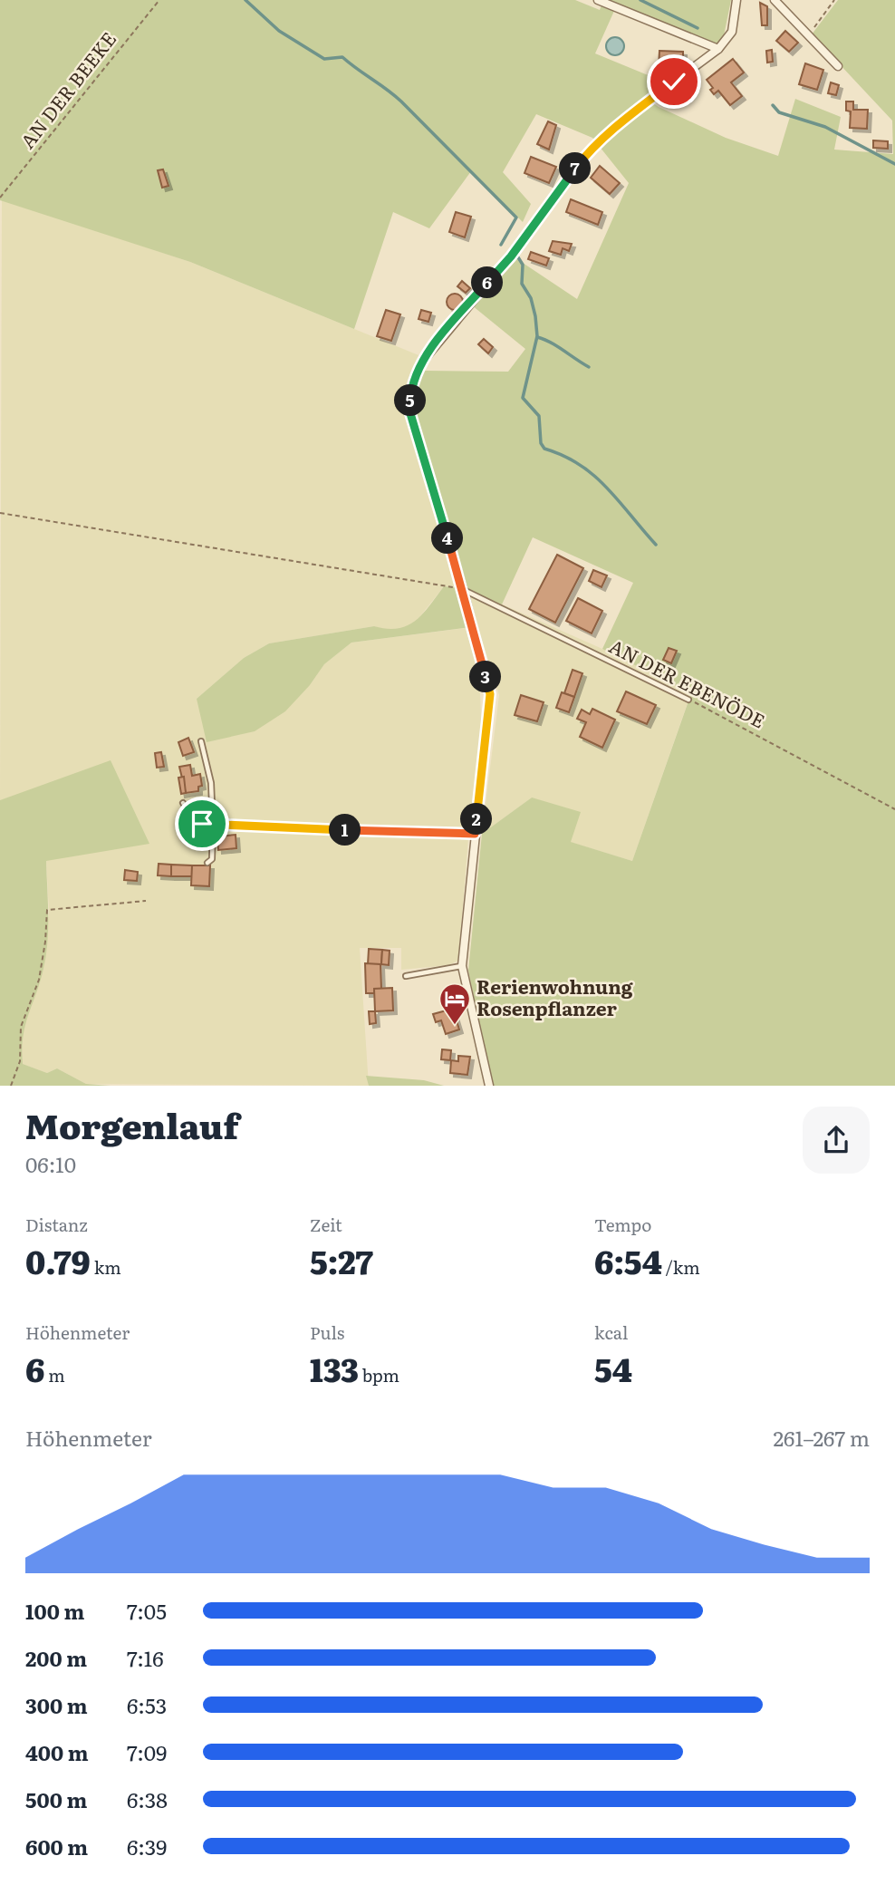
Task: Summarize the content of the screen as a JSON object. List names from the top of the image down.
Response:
{
  "streets": {
    "lane": ["AN DER EBENÖDE"],
    "path": ["AN DER BEEKE"]
  },
  "places": {
    "hotel": ["Rerienwohnung Rosenpflanzer"]
  },
  "page": {
    "pins": [
      "7",
      "6",
      "5",
      "4",
      "3",
      "2",
      "1"
    ],
    "heading": ["Morgenlauf", "06:10"],
    "stats": [
      ["Distanz", "0.79 km"],
      ["Zeit", "5:27"],
      ["Tempo", "6:54 /km"],
      ["Höhenmeter", "6 m"],
      ["Puls", "133 bpm"],
      ["kcal", "54"]
    ],
    "chart": ["Höhenmeter", "261–267 m"],
    "list": [
      {
        "name": "100 m",
        "note": "7:05"
      },
      {
        "name": "200 m",
        "note": "7:16"
      },
      {
        "name": "300 m",
        "note": "6:53"
      },
      {
        "name": "400 m",
        "note": "7:09"
      },
      {
        "name": "500 m",
        "note": "6:38"
      },
      {
        "name": "600 m",
        "note": "6:39"
      }
    ]
  }
}
